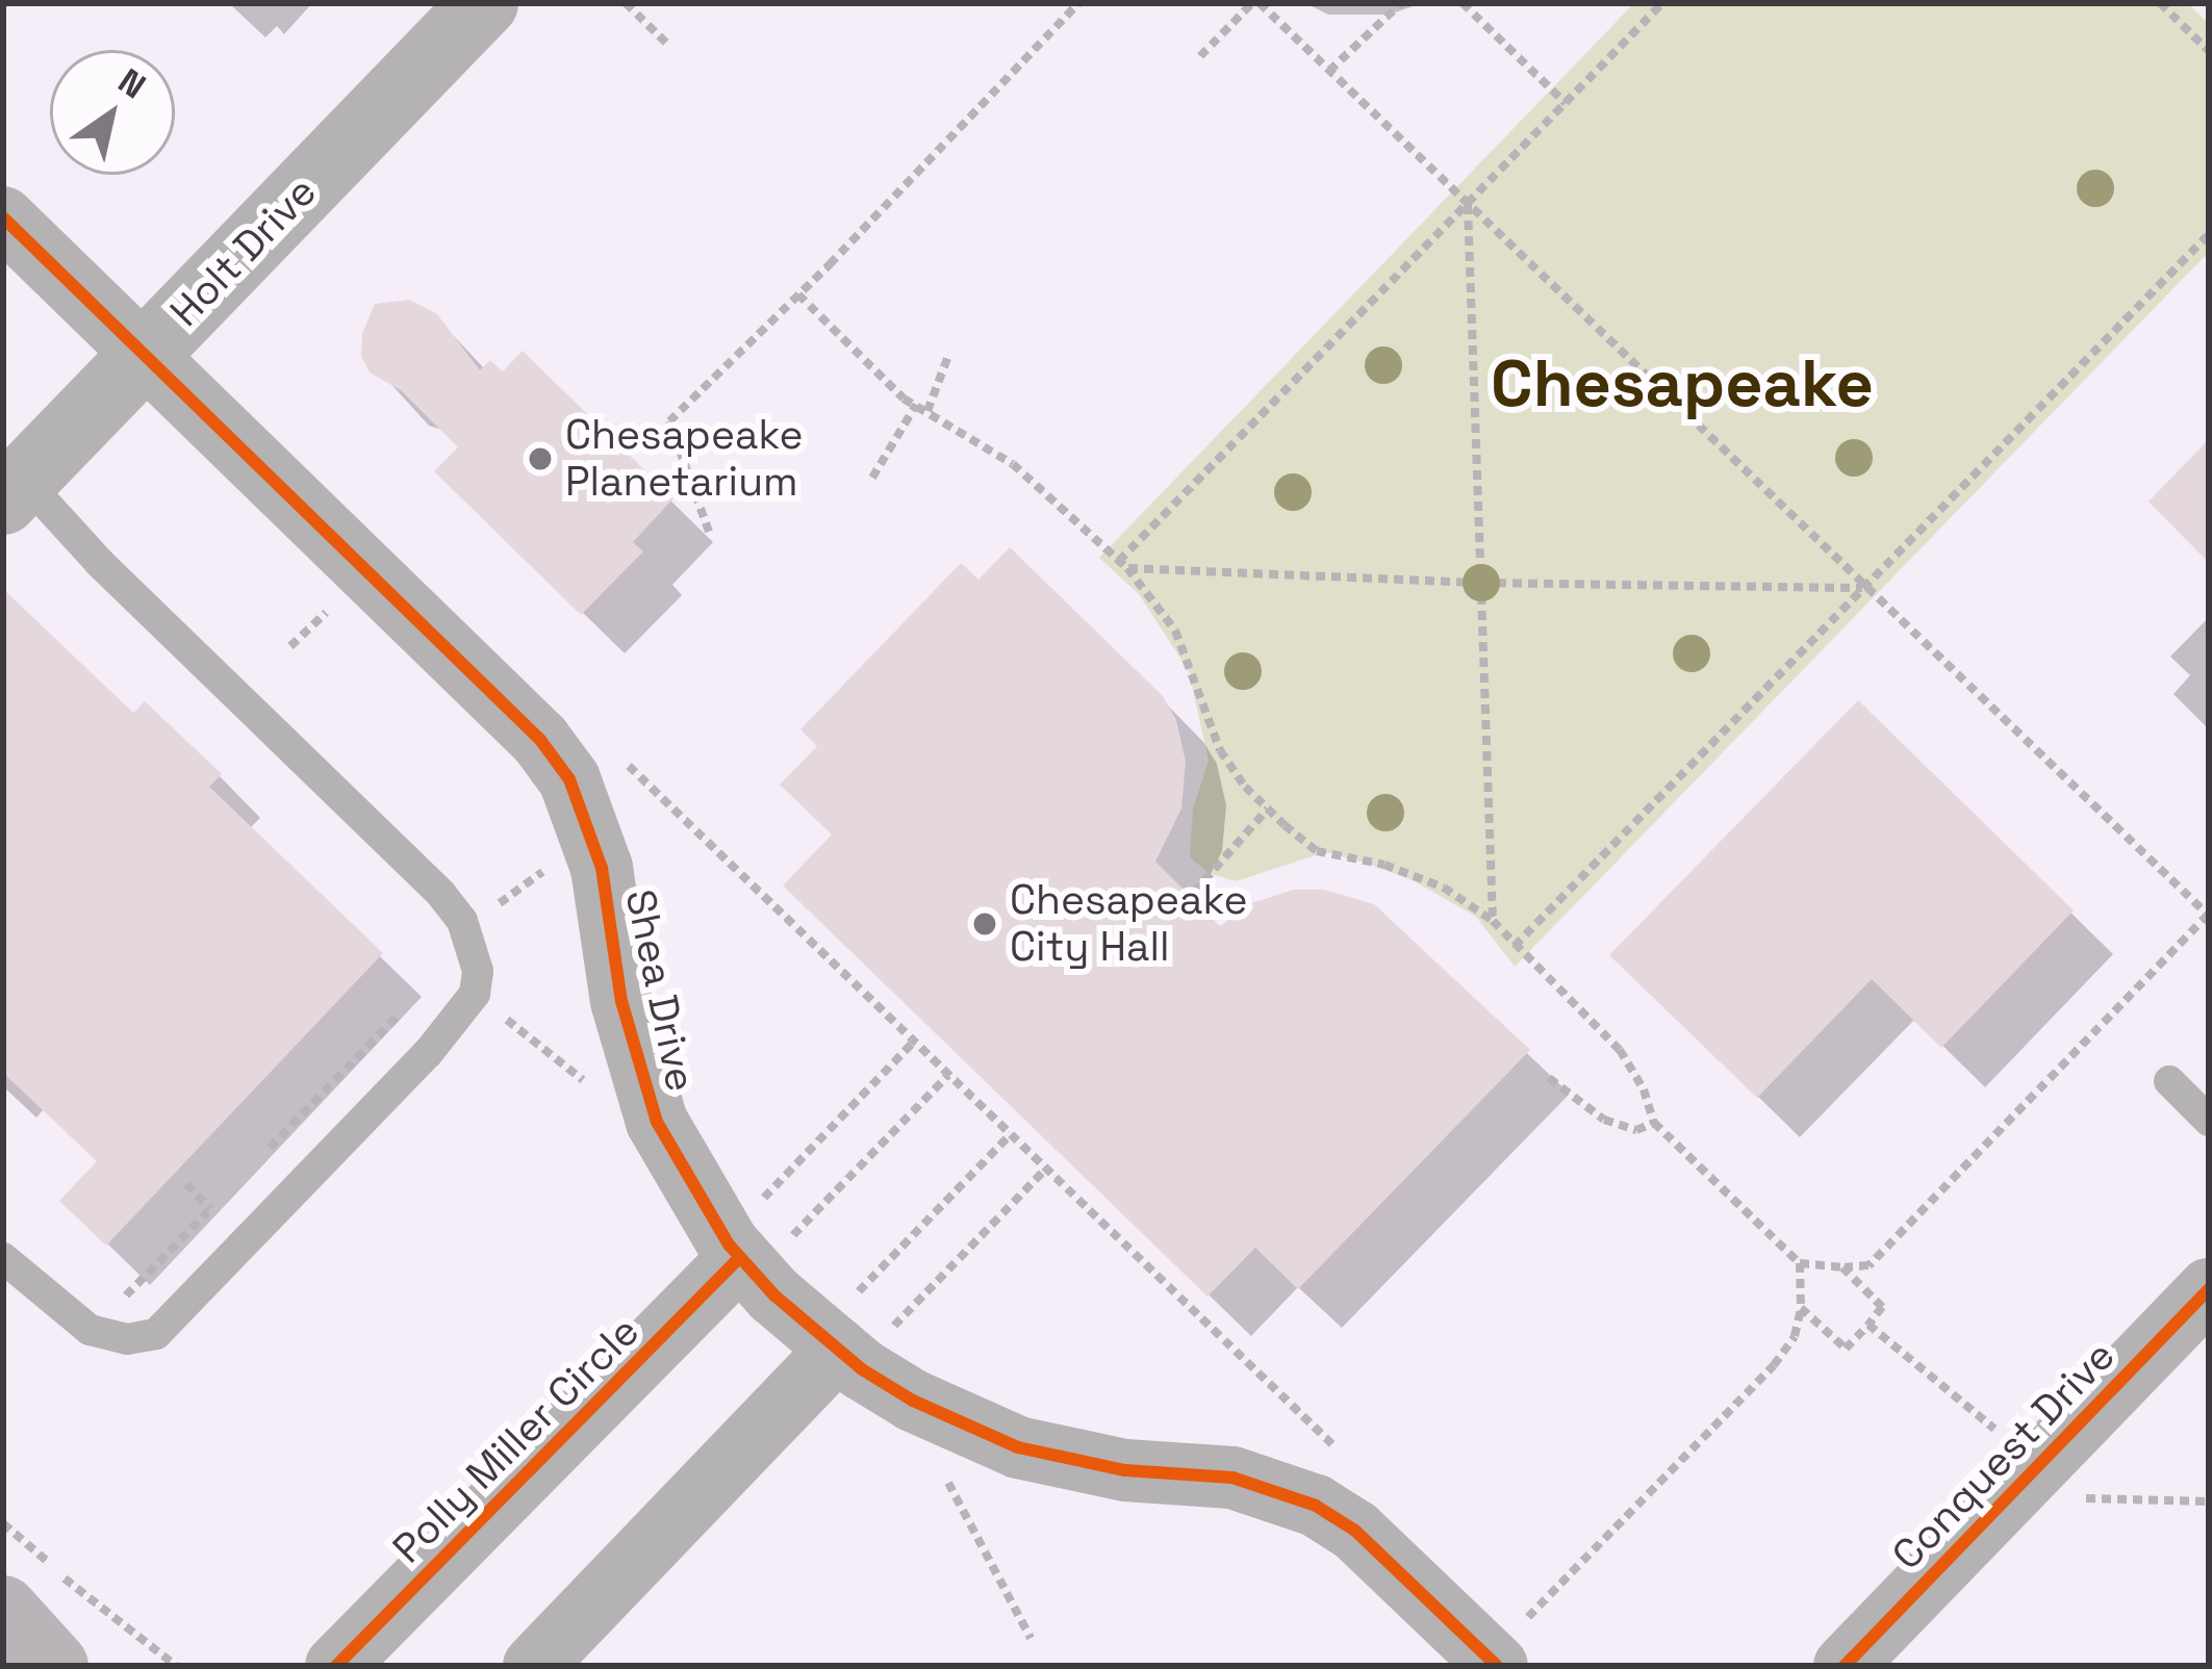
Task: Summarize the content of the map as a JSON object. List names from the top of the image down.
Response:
{
  "streets": {
    "street": [
      "Holt Drive",
      "Shea Drive",
      "Polly Miller Circle",
      "Conquest Drive"
    ]
  },
  "crossings": [
    ["Holt Drive", "Shea Drive"],
    ["Shea Drive", "Polly Miller Circle"]
  ],
  "districts": ["Chesapeake"],
  "places": ["Chesapeake Planetarium", "Chesapeake City Hall"],
  "north": "top right"
}
